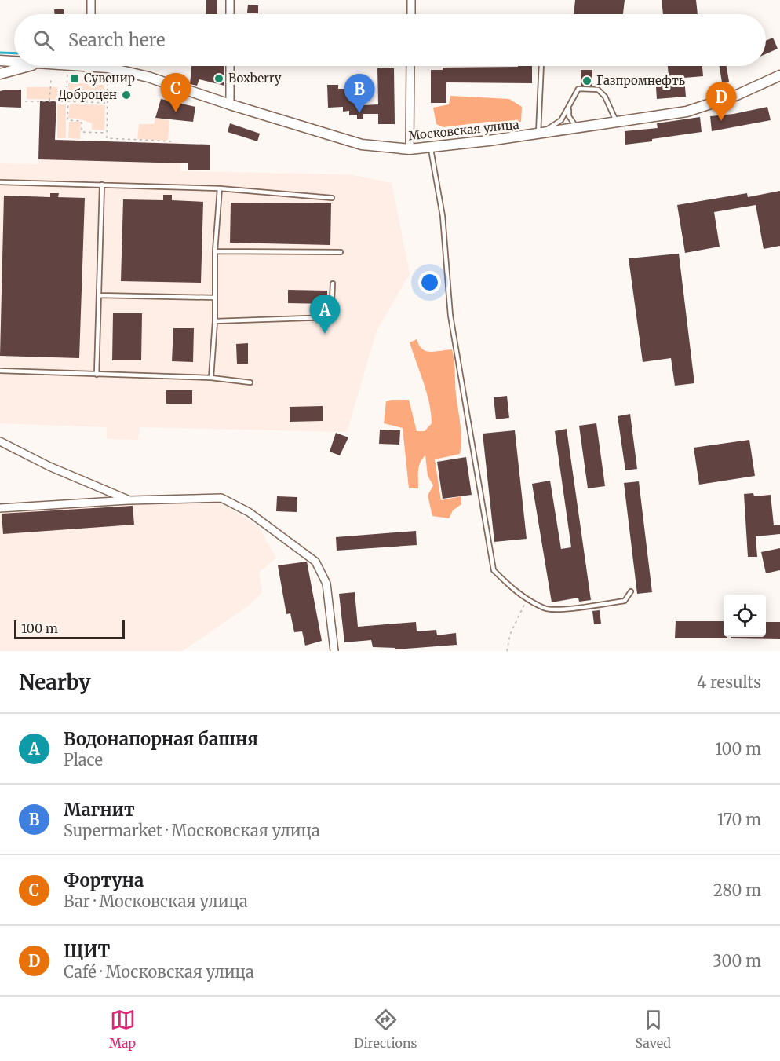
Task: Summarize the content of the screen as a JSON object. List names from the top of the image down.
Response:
{
  "streets": {
    "street": ["Московская улица"]
  },
  "places": {
    "transit": ["Сувенир"],
    "other": ["Boxberry", "Газпромнефть", "Доброцен"]
  },
  "scale_bar": "100 m",
  "page": {
    "search": "Search here",
    "pins": [
      "C",
      "B",
      "D",
      "A"
    ],
    "scale": "100 m",
    "heading": ["Nearby", "4 results"],
    "list": [
      {
        "mark": "A",
        "name": "Водонапорная башня",
        "note": "Place",
        "value": "100 m"
      },
      {
        "mark": "B",
        "name": "Магнит",
        "note": "Supermarket · Московская улица",
        "value": "170 m"
      },
      {
        "mark": "C",
        "name": "Фортуна",
        "note": "Bar · Московская улица",
        "value": "280 m"
      },
      {
        "mark": "D",
        "name": "ЩИТ",
        "note": "Café · Московская улица",
        "value": "300 m"
      }
    ],
    "nav": ["Map", "Directions", "Saved"]
  }
}
